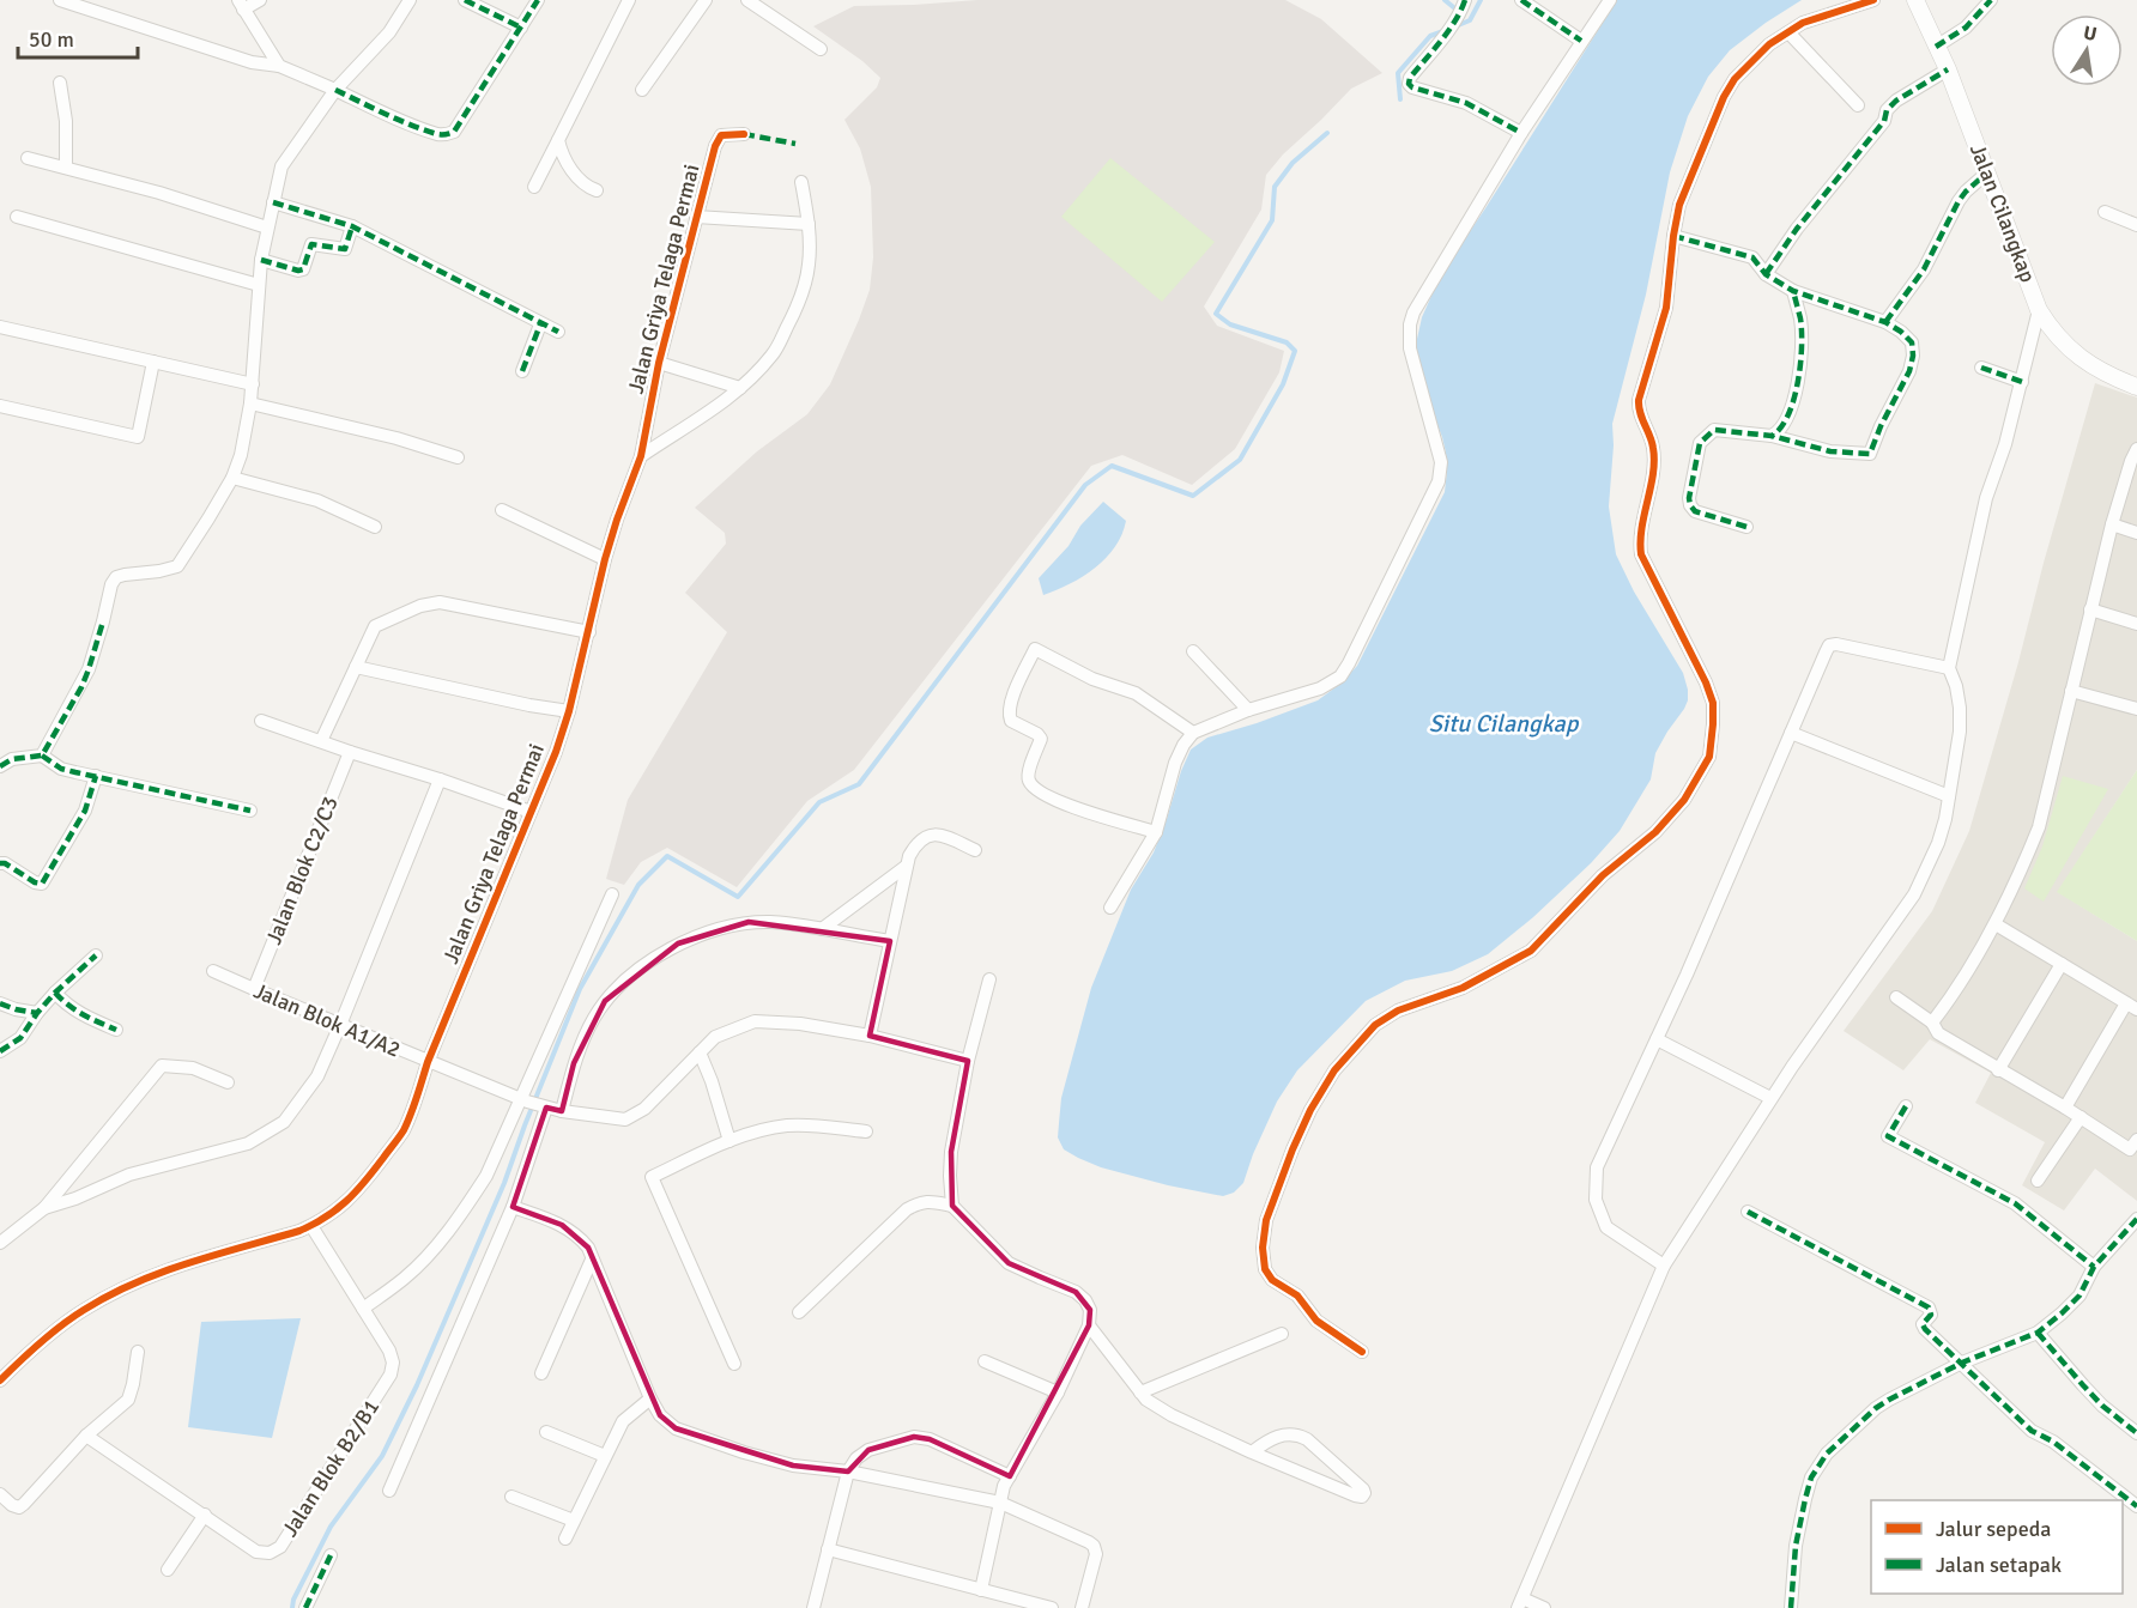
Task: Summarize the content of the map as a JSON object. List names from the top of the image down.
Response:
{
  "streets": {
    "street": [
      "Jalan Cilangkap",
      "Jalan Griya Telaga Permai",
      "Jalan Blok C2/C3",
      "Jalan Blok A1/A2",
      "Jalan Blok B2/B1"
    ]
  },
  "crossings": [
    ["Jalan Griya Telaga Permai", "Jalan Blok A1/A2"],
    ["Jalan Griya Telaga Permai", "Jalan Blok B2/B1"],
    ["Jalan Blok C2/C3", "Jalan Blok A1/A2"]
  ],
  "water": ["Situ Cilangkap"],
  "legend": ["Jalur sepeda", "Jalan setapak"],
  "scale_bar": "50 m",
  "north": "top"
}
